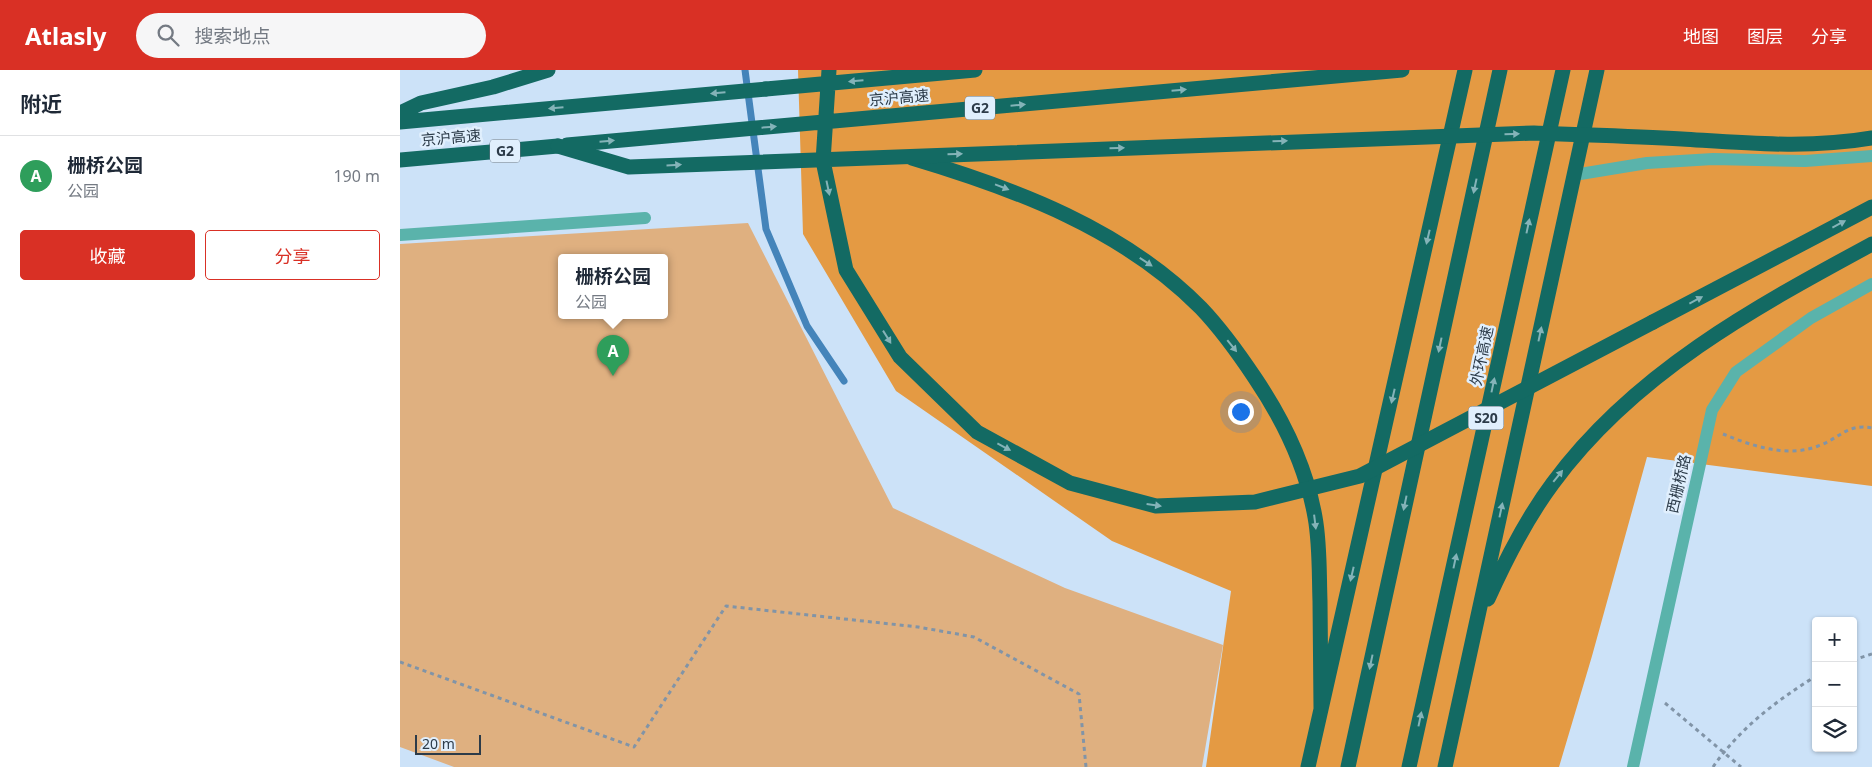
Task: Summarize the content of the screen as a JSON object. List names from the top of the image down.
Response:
{
  "streets": {
    "highway": [
      "京沪高速",
      "G2",
      "外环高速",
      "S20"
    ],
    "street": ["西栅桥路"]
  },
  "scale_bar": "20 m",
  "page": {
    "header": "Atlasly",
    "search": "搜索地点",
    "nav": ["地图", "图层", "分享"],
    "heading": "附近",
    "list": [
      {
        "mark": "A",
        "name": "栅桥公园",
        "note": "公园",
        "value": "190 m"
      }
    ],
    "buttons": ["收藏", "分享"],
    "popup": ["栅桥公园", "公园"],
    "pins": "A",
    "map_buttons": ["+", "−"],
    "scale": "20 m"
  }
}
